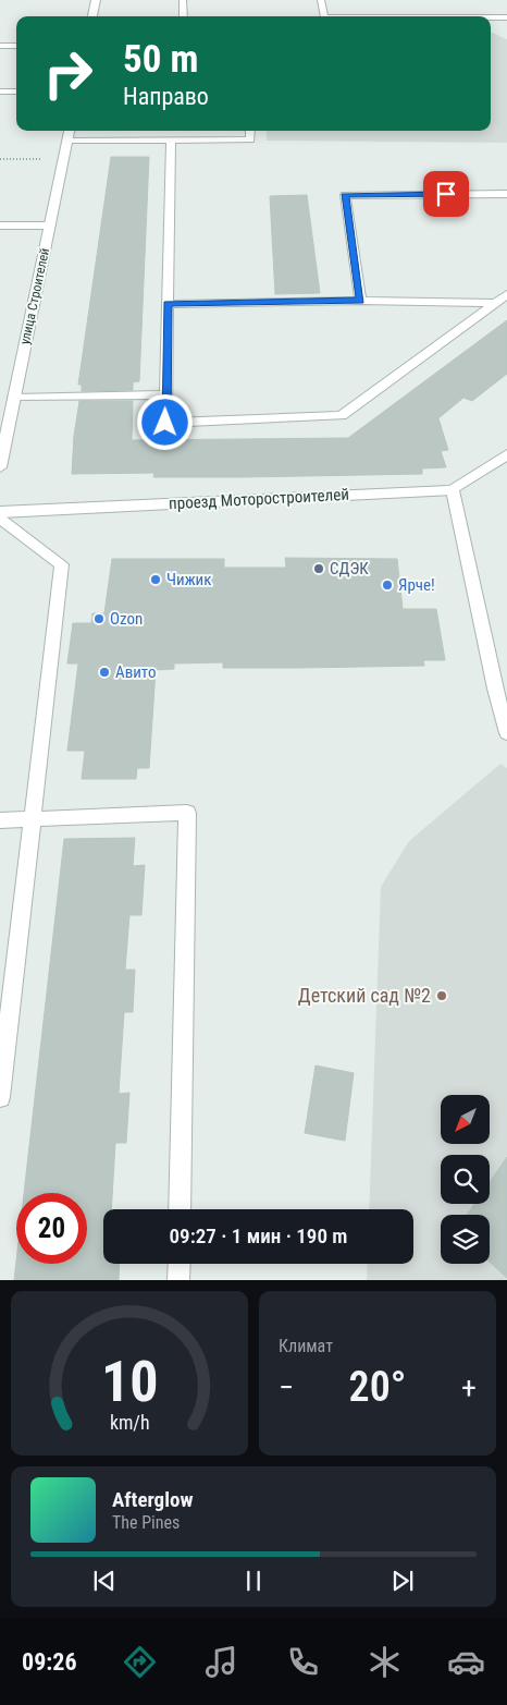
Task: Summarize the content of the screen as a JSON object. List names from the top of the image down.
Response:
{
  "streets": {
    "street": ["улица Строителей", "проезд Моторостроителей"]
  },
  "places": [
    "СДЭК",
    "Чижик",
    "Ярче!",
    "Ozon",
    "Авито",
    "Детский сад №2"
  ],
  "north": "bottom left",
  "page": {
    "turn": ["50 m", "Направо"],
    "limit": "20",
    "trip": "09:27 · 1 мин · 190 m",
    "tile": "Климат",
    "heat": ["−", "20°", "+"],
    "song": ["Afterglow", "The Pines"],
    "tabs": "09:26",
    "gauge": ["10", "km/h"]
  }
}
